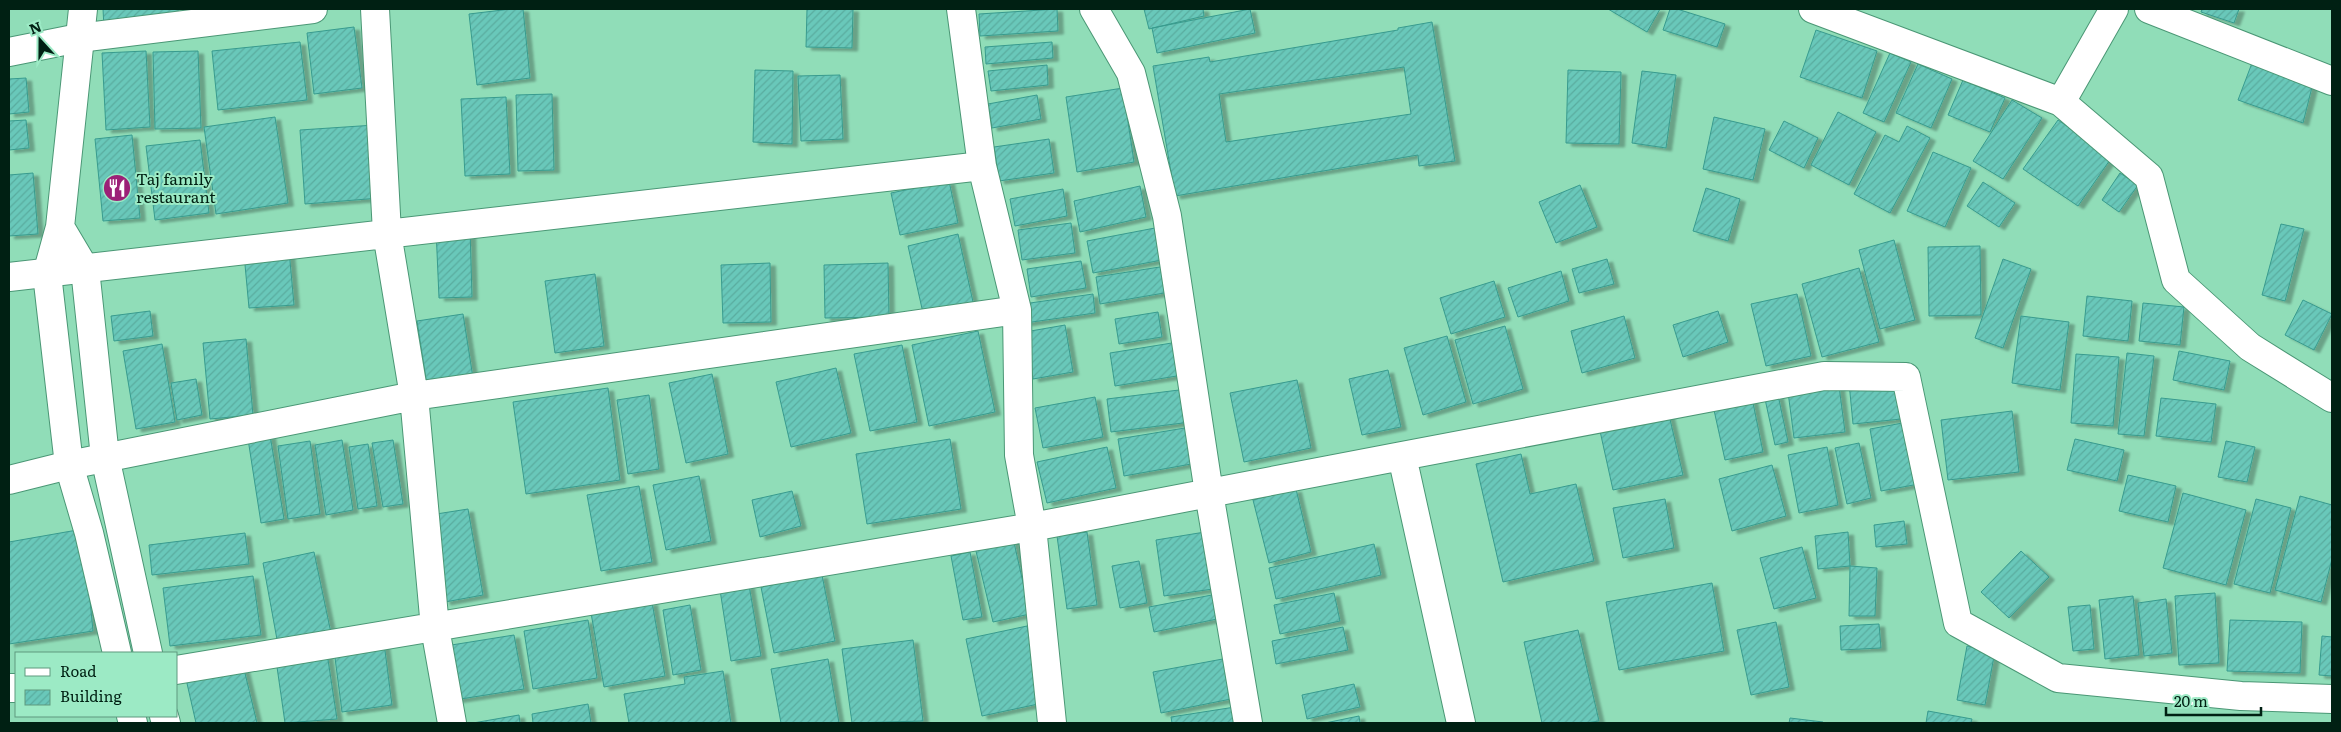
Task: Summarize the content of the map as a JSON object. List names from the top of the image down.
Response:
{
  "places": {
    "restaurant": ["Taj family restaurant"]
  },
  "legend": ["Road", "Building"],
  "scale_bar": "20 m",
  "north": "top"
}
